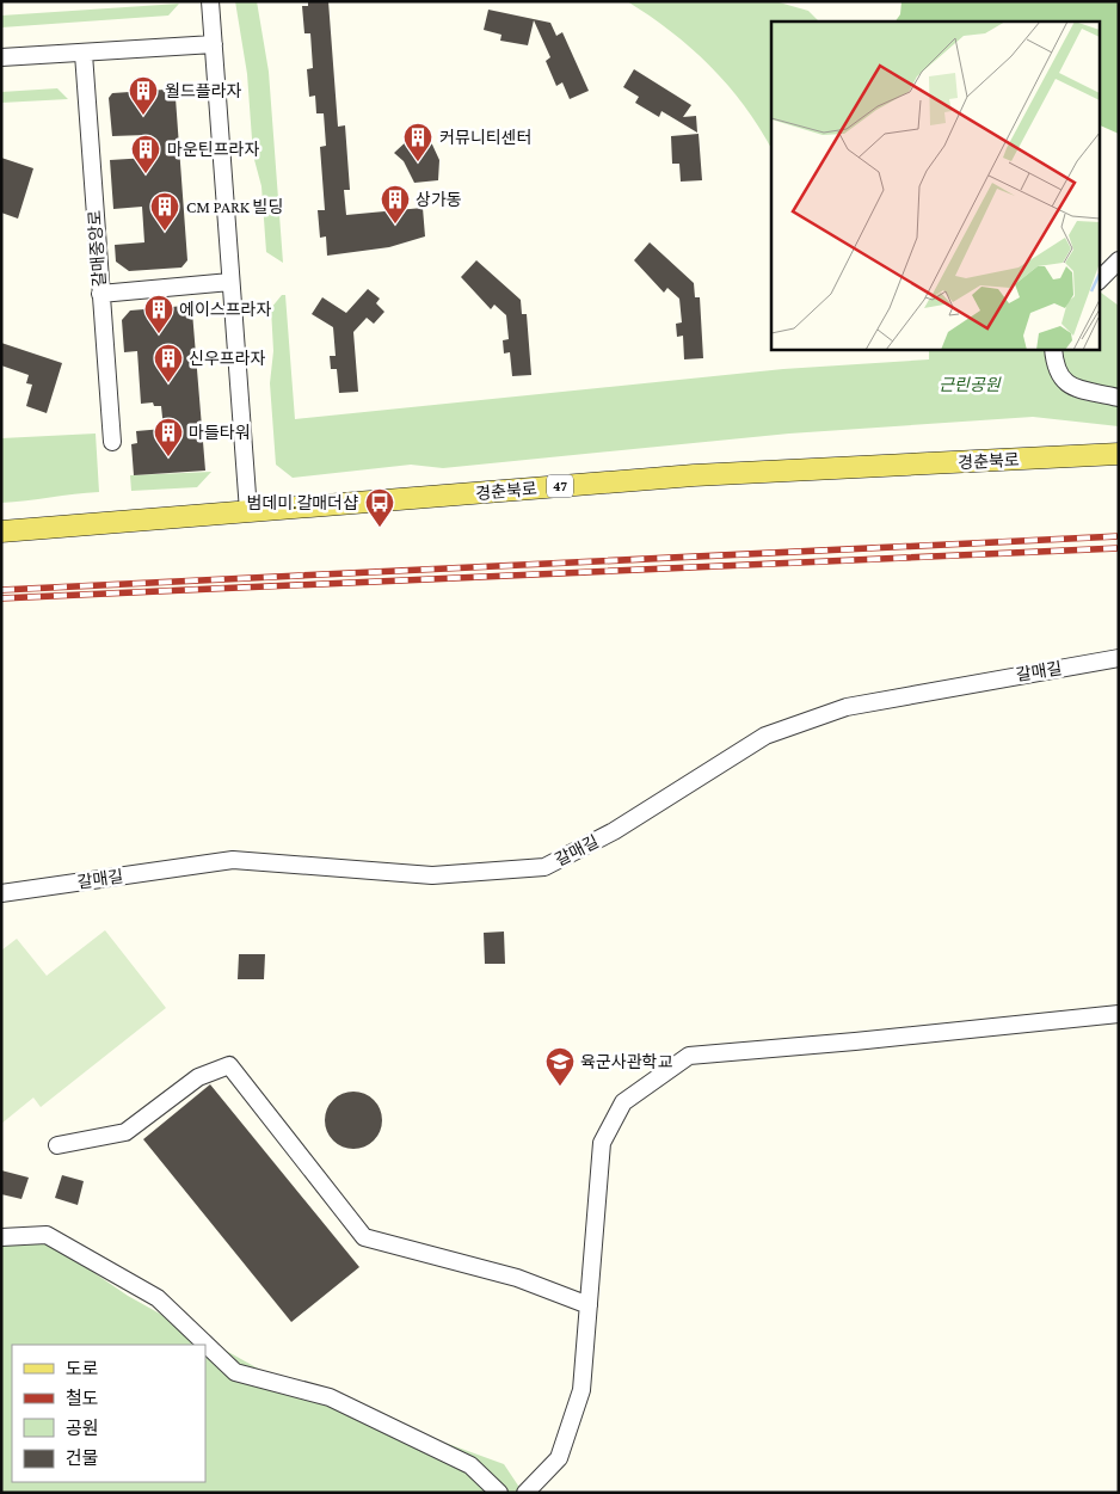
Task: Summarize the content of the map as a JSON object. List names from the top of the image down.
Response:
{
  "streets": {
    "main road": ["경춘북로", "47"],
    "street": ["갈매중앙로", "갈매길"]
  },
  "parks": ["근린공원"],
  "places": {
    "building": [
      "월드플라자",
      "커뮤니티센터",
      "마운틴프라자",
      "상가동",
      "CM PARK 빌딩",
      "에이스프라자",
      "신우프라자",
      "마들타워"
    ],
    "bus stop": ["범데미.갈매더샵"],
    "school or university": ["육군사관학교"]
  },
  "legend": [
    "도로",
    "철도",
    "공원",
    "건물"
  ]
}
